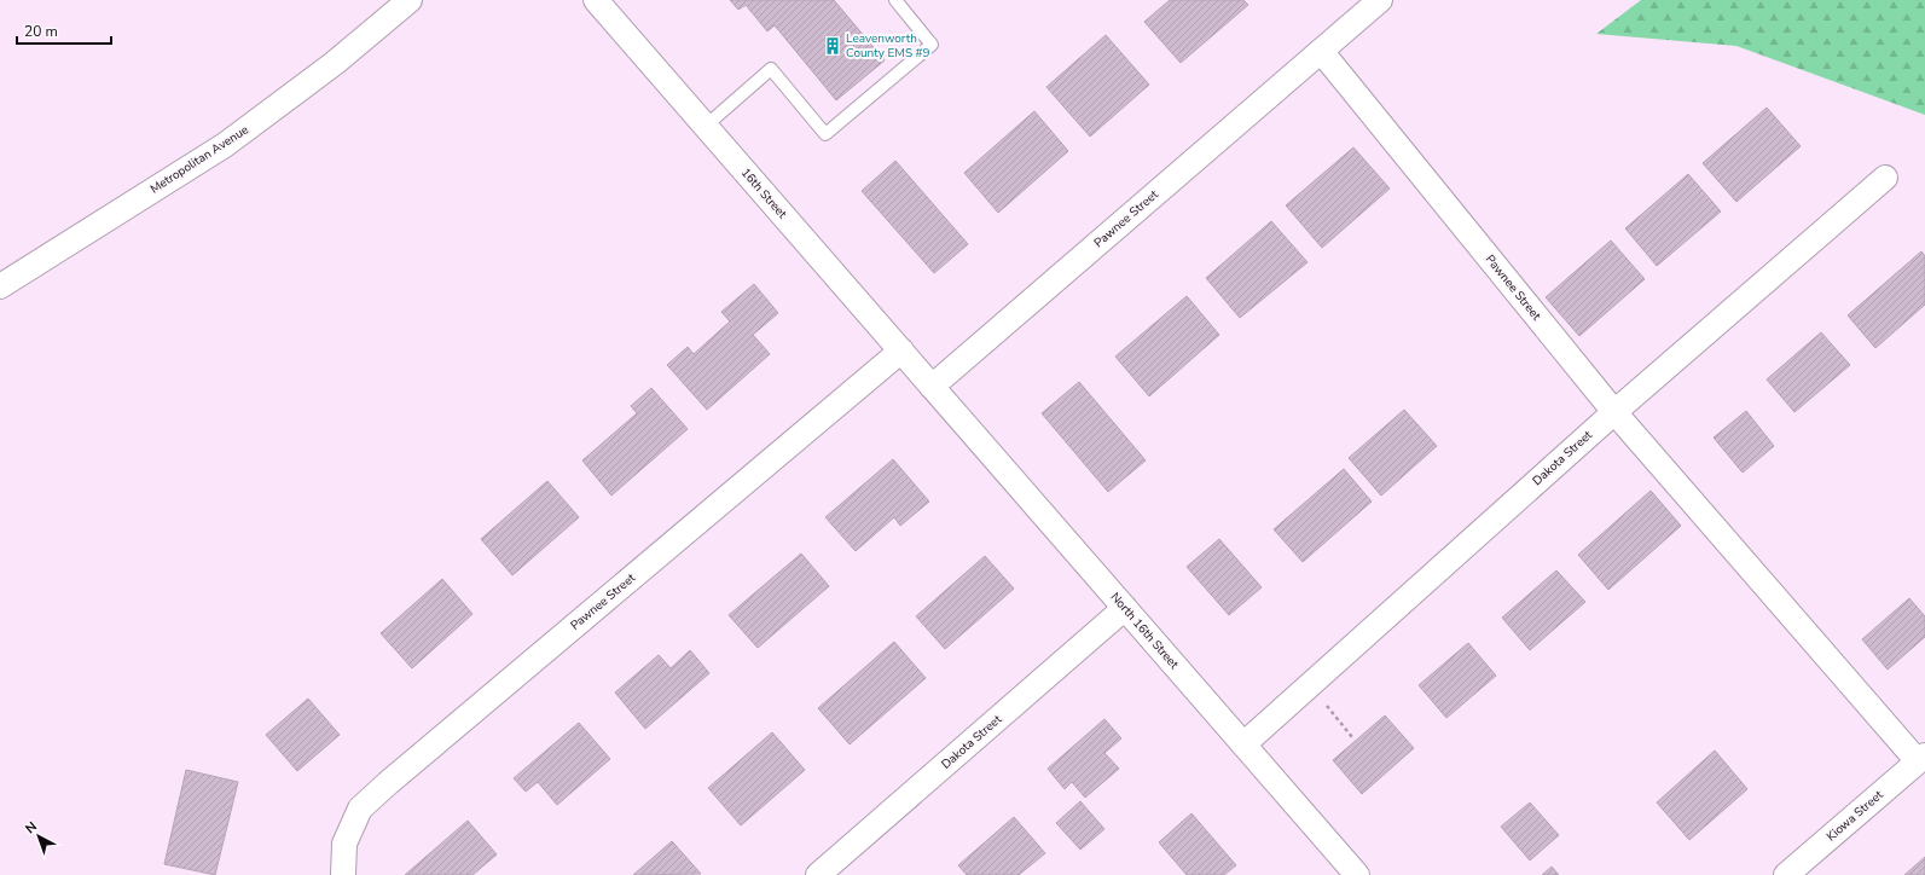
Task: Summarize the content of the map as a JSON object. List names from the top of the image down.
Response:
{
  "streets": {
    "street": [
      "Metropolitan Avenue",
      "16th Street",
      "Pawnee Street",
      "Dakota Street",
      "North 16th Street",
      "Kiowa Street"
    ]
  },
  "crossings": [
    ["16th Street", "Pawnee Street"],
    ["16th Street", "North 16th Street"],
    ["Pawnee Street", "Dakota Street"],
    ["Pawnee Street", "North 16th Street"],
    ["Pawnee Street", "Kiowa Street"],
    ["Dakota Street", "North 16th Street"]
  ],
  "places": {
    "building": ["Leavenworth County EMS #9"]
  },
  "scale_bar": "20 m",
  "north": "top left"
}
